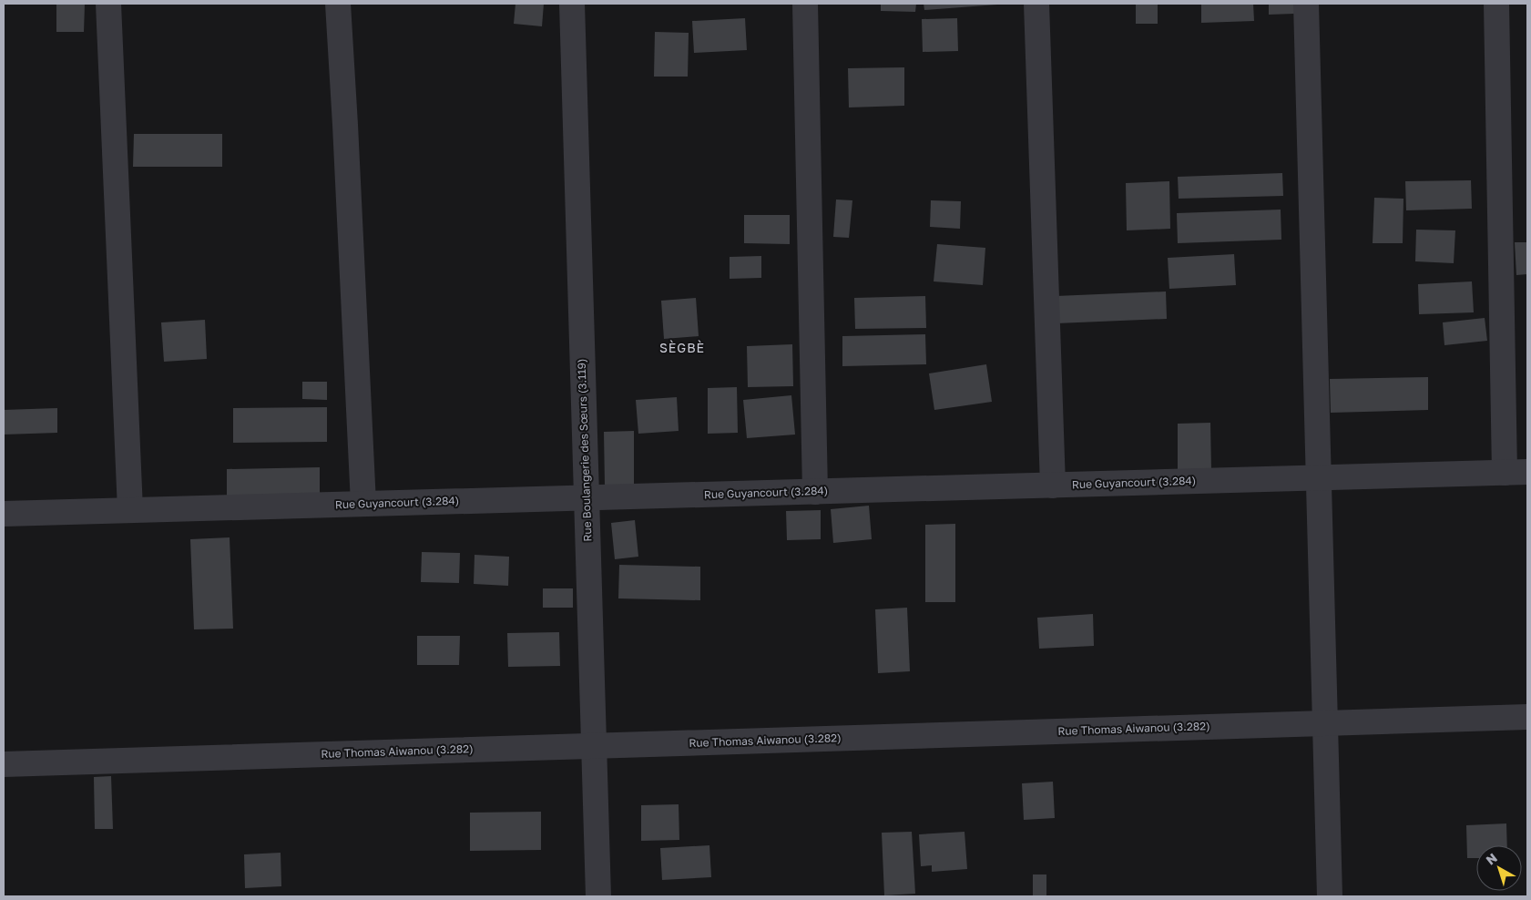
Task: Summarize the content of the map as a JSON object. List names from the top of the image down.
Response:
{
  "streets": {
    "street": ["Rue Boulangerie des Sœurs (3.119)", "Rue Guyancourt (3.284)", "Rue Thomas Aiwanou (3.282)"]
  },
  "crossings": [
    ["Rue Boulangerie des Sœurs (3.119)", "Rue Guyancourt (3.284)"],
    ["Rue Boulangerie des Sœurs (3.119)", "Rue Thomas Aiwanou (3.282)"]
  ],
  "districts": ["SÈGBÈ"],
  "north": "top left"
}
